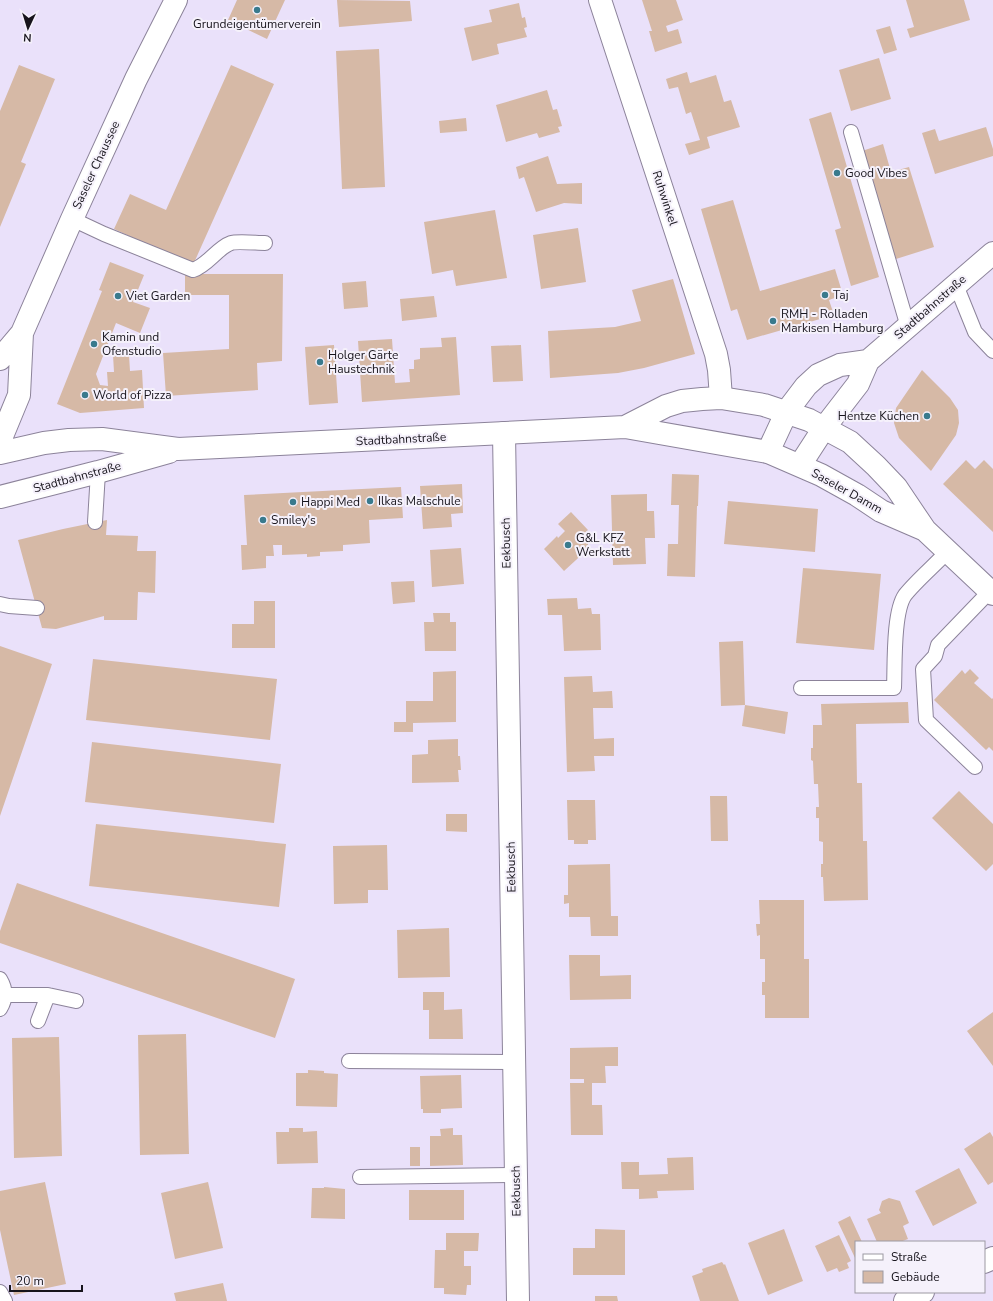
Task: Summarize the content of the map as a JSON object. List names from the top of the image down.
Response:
{
  "streets": {
    "main road": [
      "Saseler Chaussee",
      "Ruhwinkel",
      "Stadtbahnstraße",
      "Saseler Damm",
      "Eekbusch"
    ]
  },
  "crossings": [
    ["Ruhwinkel", "Stadtbahnstraße"],
    ["Stadtbahnstraße", "Saseler Damm"],
    ["Stadtbahnstraße", "Eekbusch"]
  ],
  "places": [
    "Grundeigentümerverein",
    "Good Vibes",
    "Taj",
    "Viet Garden",
    "RMH - Rolladen Markisen Hamburg",
    "Kamin und Ofenstudio",
    "Holger Gärte Haustechnik",
    "World of Pizza",
    "Hentze Küchen",
    "Ilkas Malschule",
    "Happi Med",
    "Smiley's",
    "G&L KFZ Werkstatt"
  ],
  "legend": ["Straße", "Gebäude"],
  "scale_bar": "20 m",
  "north": "bottom"
}
